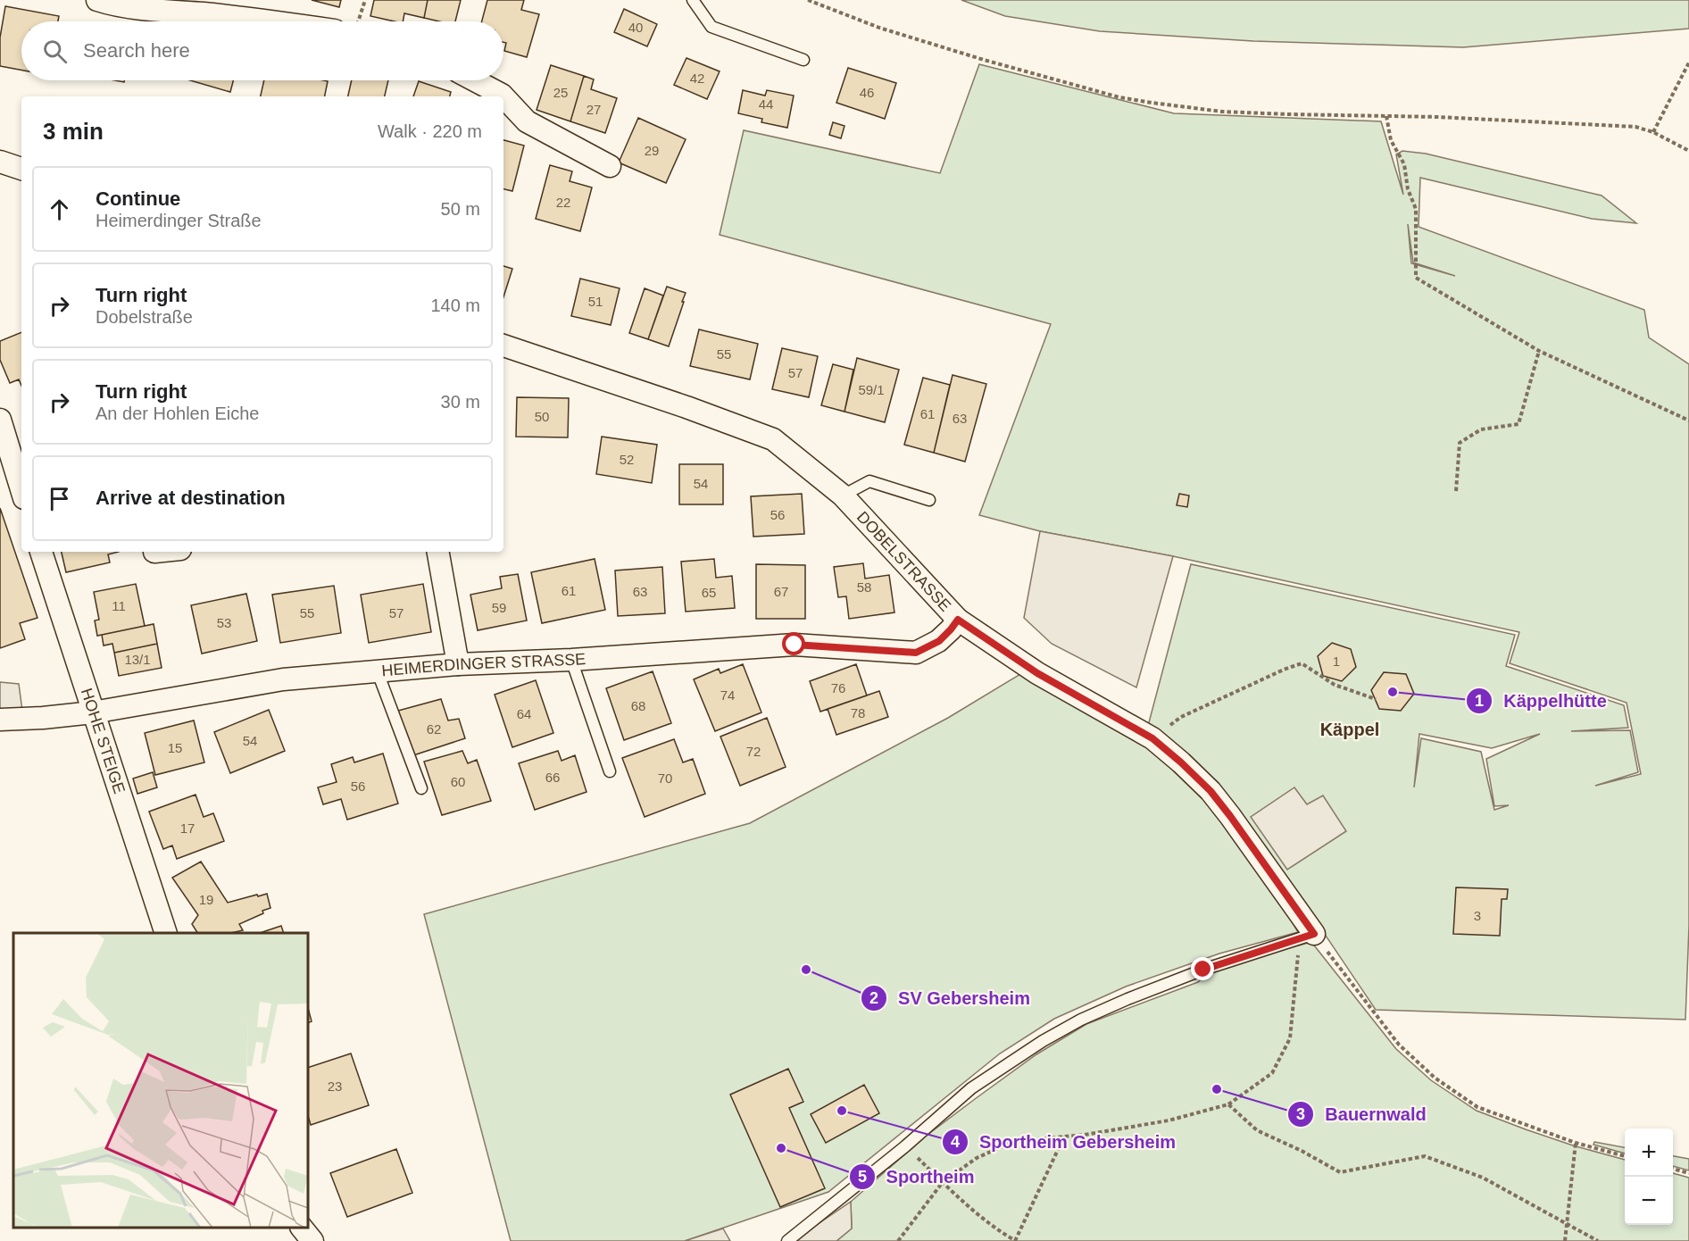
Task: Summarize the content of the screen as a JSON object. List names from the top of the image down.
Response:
{
  "streets": {
    "street": ["DOBELSTRASSE", "HEIMERDINGER STRASSE", "HOHE STEIGE"]
  },
  "crossings": [
    ["DOBELSTRASSE", "HEIMERDINGER STRASSE"],
    ["HEIMERDINGER STRASSE", "HOHE STEIGE"]
  ],
  "districts": ["Käppel"],
  "places": [
    "Käppelhütte",
    "SV Gebersheim",
    "Bauernwald",
    "Sportheim Gebersheim",
    "Sportheim"
  ],
  "house_numbers": [
    "40",
    "42",
    "25",
    "46",
    "44",
    "27",
    "29",
    "22",
    "51",
    "55",
    "57",
    "59/1",
    "61",
    "50",
    "63",
    "52",
    "54",
    "56",
    "58",
    "61",
    "63",
    "67",
    "65",
    "11",
    "59",
    "55",
    "57",
    "53",
    "13/1",
    "1",
    "76",
    "74",
    "68",
    "78",
    "64",
    "62",
    "54",
    "15",
    "72",
    "66",
    "70",
    "60",
    "56",
    "17",
    "19",
    "3",
    "23"
  ],
  "page": {
    "search": "Search here",
    "heading": ["3 min", "Walk · 220 m"],
    "list": [
      ["Continue", "Heimerdinger Straße", "50 m"],
      ["Turn right", "Dobelstraße", "140 m"],
      ["Turn right", "An der Hohlen Eiche", "30 m"],
      "Arrive at destination"
    ],
    "map_buttons": ["+", "−"]
  }
}
